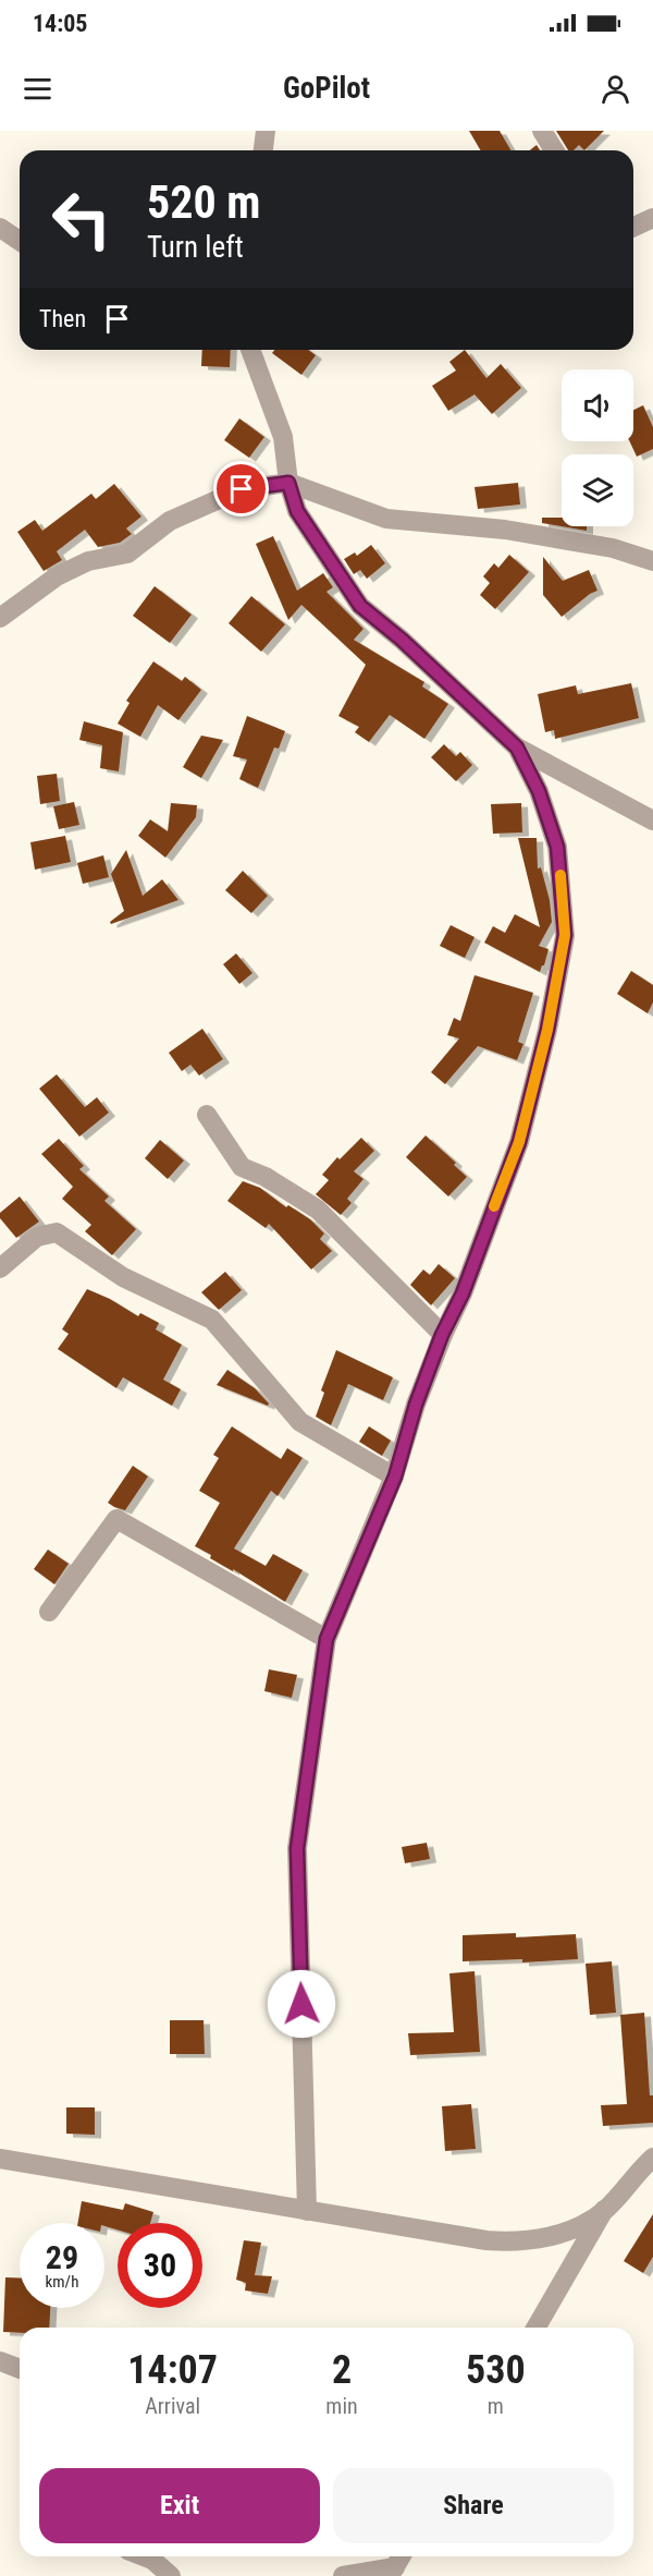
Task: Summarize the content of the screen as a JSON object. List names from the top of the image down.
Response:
{
  "page": {
    "status": "14:05",
    "header": "GoPilot",
    "turn": ["520 m", "Turn left"],
    "then": "Then",
    "speed": "29 km/h",
    "limit": "30",
    "eta": [
      "14:07",
      "Arrival",
      "2",
      "min",
      "530",
      "m"
    ],
    "buttons": ["Exit", "Share"]
  }
}
